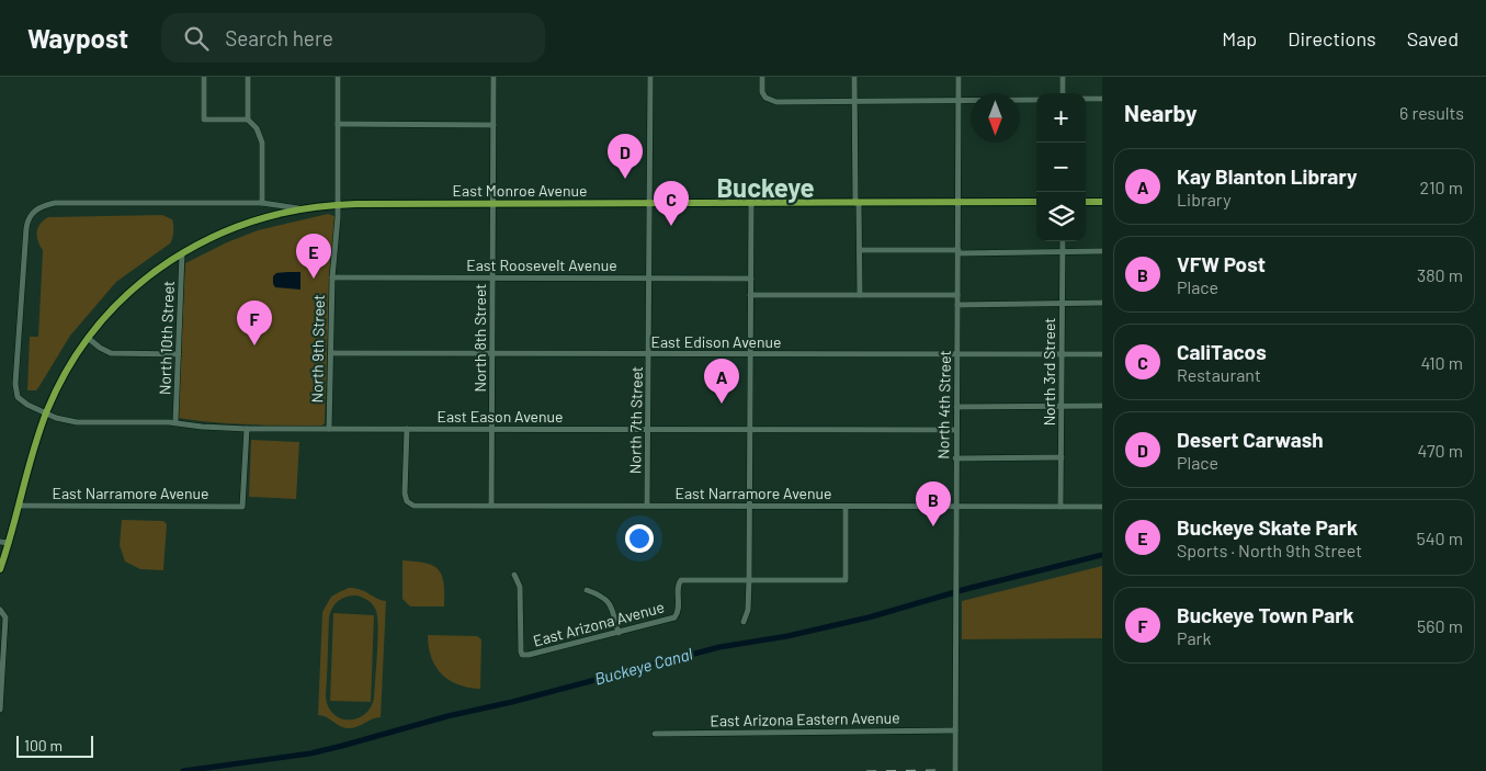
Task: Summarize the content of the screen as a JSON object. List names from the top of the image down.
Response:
{
  "streets": {
    "main road": ["East Monroe Avenue"],
    "street": [
      "East Roosevelt Avenue",
      "North 10th Street",
      "North 8th Street",
      "East Edison Avenue",
      "North 9th Street",
      "North 3rd Street",
      "North 4th Street",
      "East Eason Avenue",
      "North 7th Street",
      "East Narramore Avenue",
      "East Arizona Avenue",
      "East Arizona Eastern Avenue"
    ]
  },
  "crossings": [
    ["East Monroe Avenue", "North 8th Street"],
    ["East Monroe Avenue", "North 9th Street"],
    ["East Monroe Avenue", "North 4th Street"],
    ["East Monroe Avenue", "East Eason Avenue"],
    ["East Monroe Avenue", "North 7th Street"],
    ["East Roosevelt Avenue", "North 8th Street"],
    ["East Roosevelt Avenue", "North 9th Street"],
    ["East Roosevelt Avenue", "North 7th Street"],
    ["North 10th Street", "East Eason Avenue"],
    ["North 8th Street", "East Edison Avenue"],
    ["North 8th Street", "East Eason Avenue"],
    ["North 8th Street", "East Narramore Avenue"],
    ["East Edison Avenue", "North 9th Street"],
    ["East Edison Avenue", "North 3rd Street"],
    ["East Edison Avenue", "North 4th Street"],
    ["East Edison Avenue", "North 7th Street"],
    ["North 9th Street", "East Eason Avenue"],
    ["North 3rd Street", "East Narramore Avenue"],
    ["North 4th Street", "East Eason Avenue"],
    ["North 4th Street", "East Narramore Avenue"],
    ["North 4th Street", "East Arizona Eastern Avenue"],
    ["East Eason Avenue", "North 7th Street"],
    ["East Eason Avenue", "East Narramore Avenue"],
    ["North 7th Street", "East Narramore Avenue"],
    ["East Narramore Avenue", "East Arizona Avenue"]
  ],
  "districts": ["Buckeye"],
  "water": ["Buckeye Canal"],
  "scale_bar": "100 m",
  "north": "bottom",
  "page": {
    "header": "Waypost",
    "search": "Search here",
    "nav": ["Map", "Directions", "Saved"],
    "heading": ["Nearby", "6 results"],
    "map_buttons": ["+", "−"],
    "pins": [
      "D",
      "C",
      "E",
      "F",
      "A",
      "B"
    ],
    "list": [
      {
        "mark": "A",
        "name": "Kay Blanton Library",
        "note": "Library",
        "value": "210 m"
      },
      {
        "mark": "B",
        "name": "VFW Post",
        "note": "Place",
        "value": "380 m"
      },
      {
        "mark": "C",
        "name": "CaliTacos",
        "note": "Restaurant",
        "value": "410 m"
      },
      {
        "mark": "D",
        "name": "Desert Carwash",
        "note": "Place",
        "value": "470 m"
      },
      {
        "mark": "E",
        "name": "Buckeye Skate Park",
        "note": "Sports · North 9th Street",
        "value": "540 m"
      },
      {
        "mark": "F",
        "name": "Buckeye Town Park",
        "note": "Park",
        "value": "560 m"
      }
    ],
    "scale": "100 m"
  }
}
